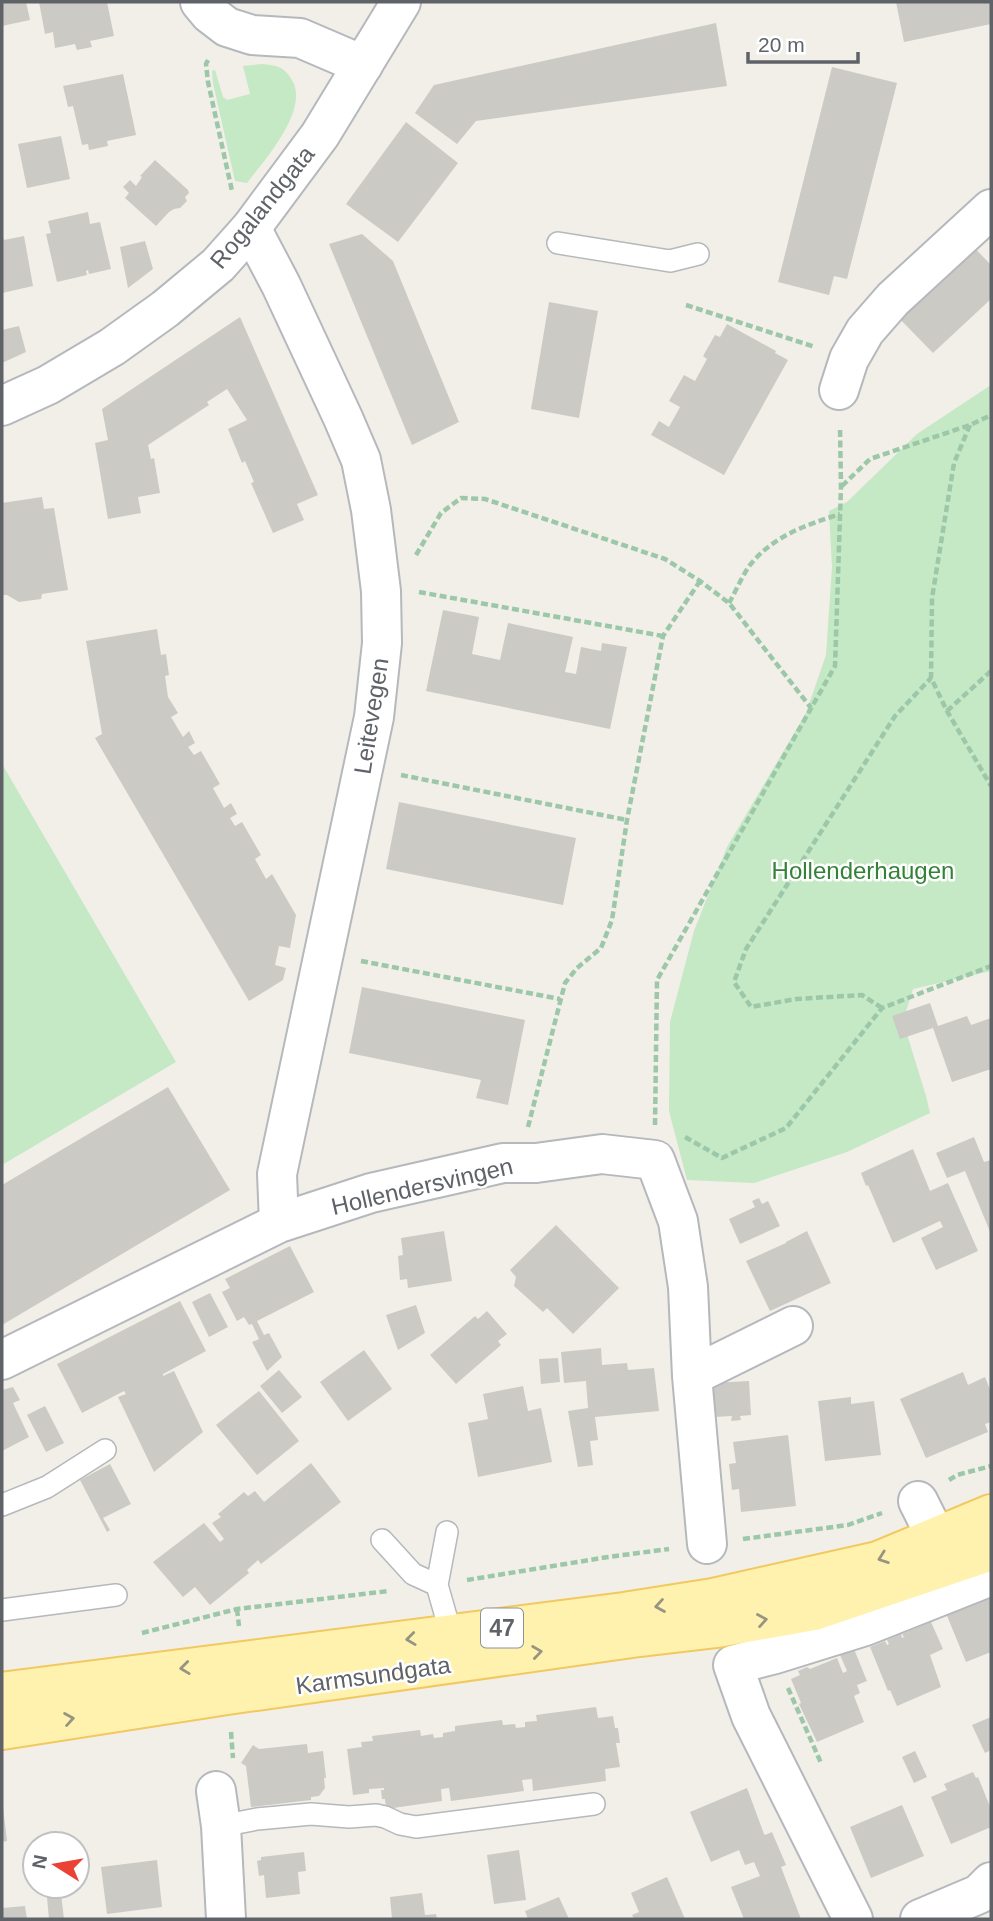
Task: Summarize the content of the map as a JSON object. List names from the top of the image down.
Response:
{
  "streets": {
    "main road": ["47", "Karmsundgata"],
    "street": ["Rogalandgata", "Leitevegen", "Hollendersvingen"]
  },
  "crossings": [
    ["Rogalandgata", "Leitevegen"],
    ["Leitevegen", "Hollendersvingen"]
  ],
  "parks": ["Hollenderhaugen"],
  "scale_bar": "20 m",
  "north": "left"
}
